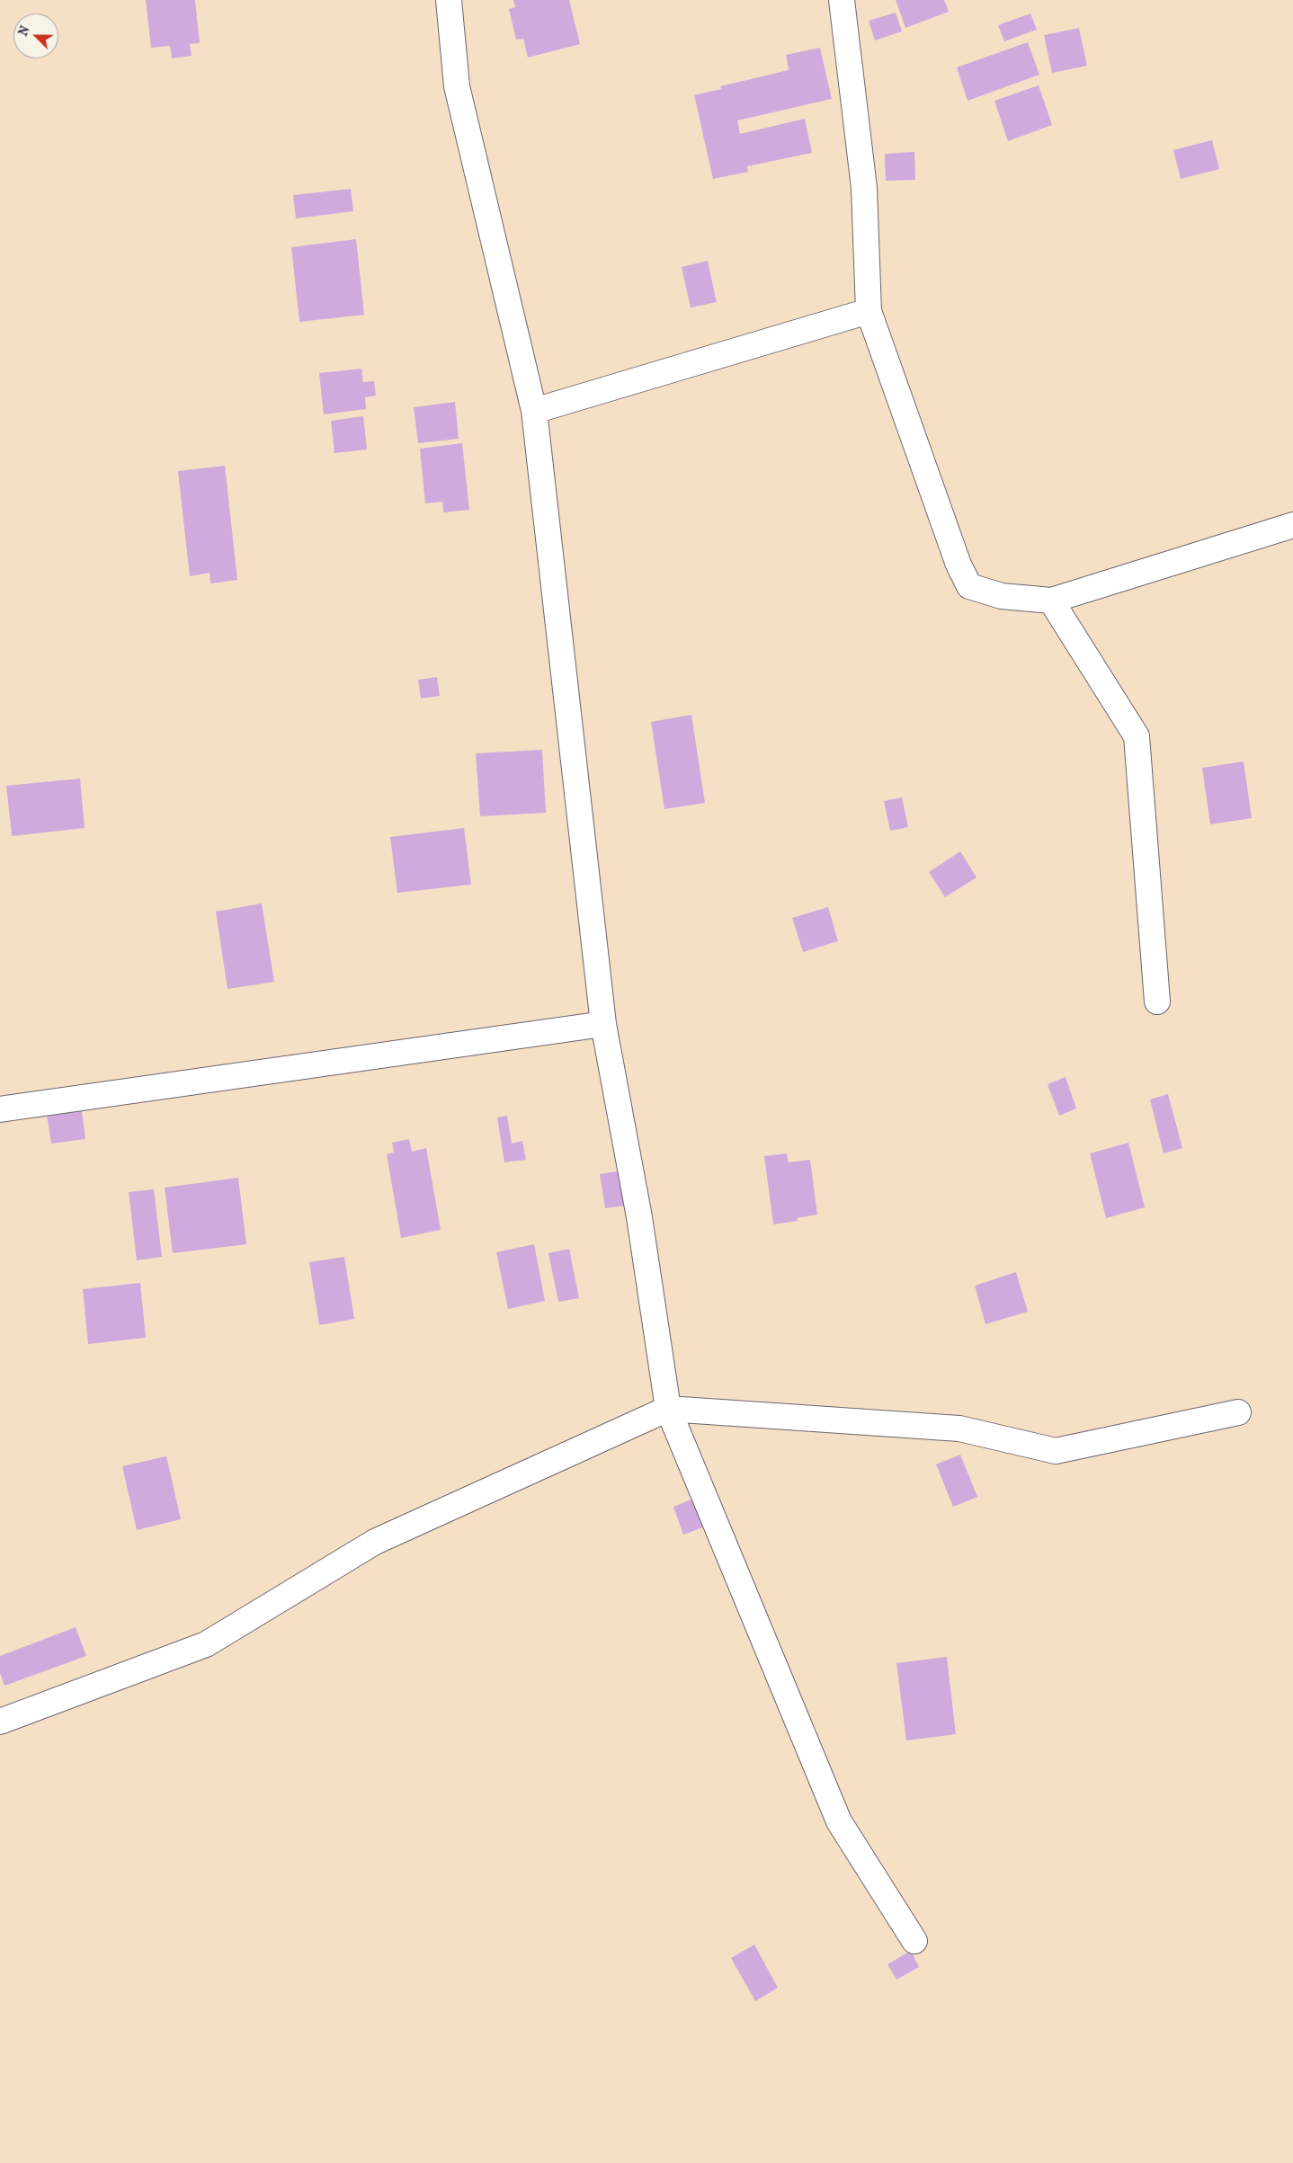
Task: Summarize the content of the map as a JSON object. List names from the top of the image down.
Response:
{
  "north": "top left"
}
